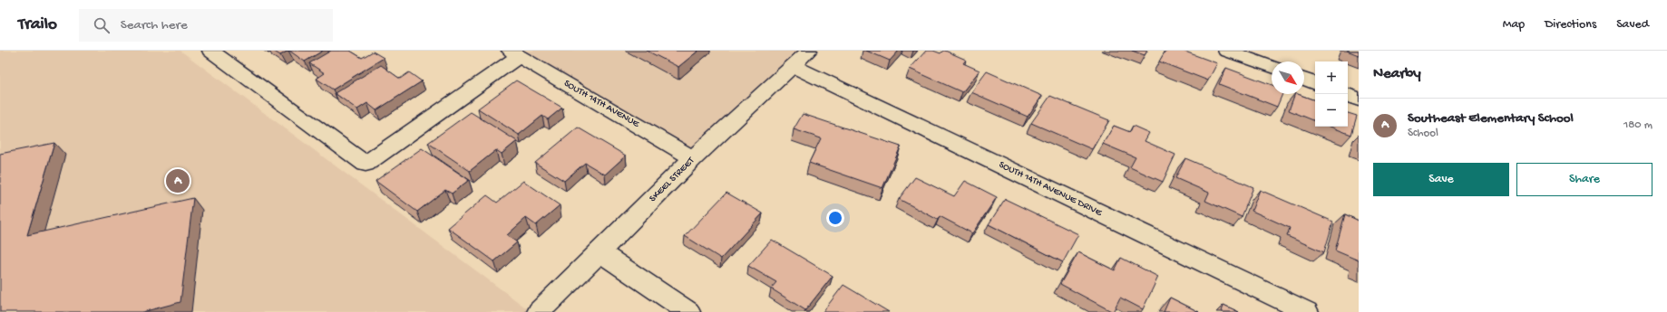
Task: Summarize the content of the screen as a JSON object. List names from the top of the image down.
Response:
{
  "streets": {
    "street": ["SOUTH 14TH AVENUE", "SKEEL STREET", "SOUTH 14TH AVENUE DRIVE"]
  },
  "crossings": [
    ["SOUTH 14TH AVENUE", "SKEEL STREET"],
    ["SKEEL STREET", "SOUTH 14TH AVENUE DRIVE"]
  ],
  "north": "bottom right",
  "page": {
    "header": "Trailo",
    "search": "Search here",
    "nav": ["Map", "Directions", "Saved"],
    "heading": "Nearby",
    "map_buttons": ["+", "−"],
    "list": [
      {
        "mark": "A",
        "name": "Southeast Elementary School",
        "note": "School",
        "value": "180 m"
      }
    ],
    "buttons": ["Save", "Share"],
    "pins": "A"
  }
}
